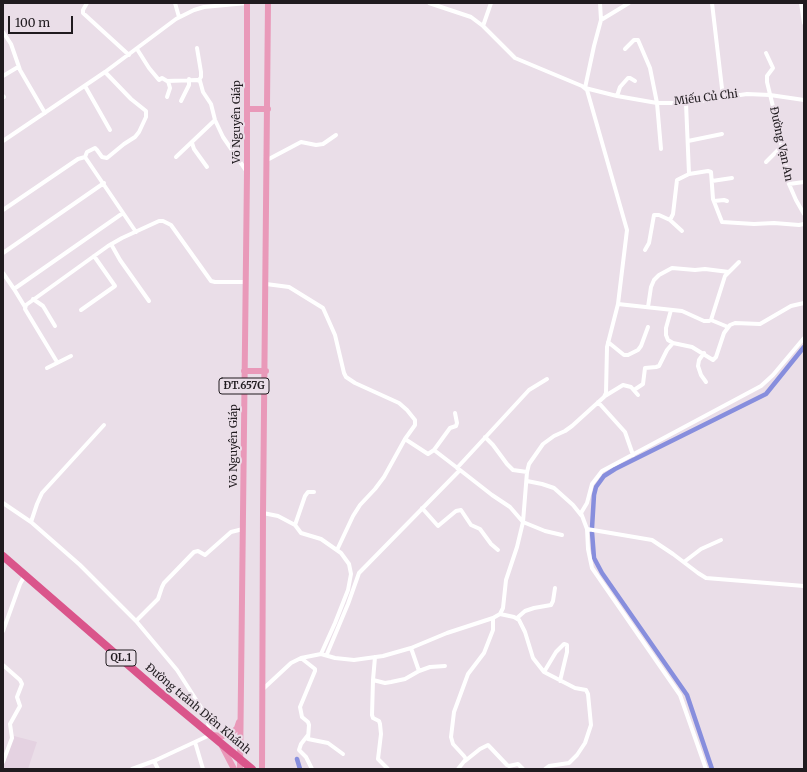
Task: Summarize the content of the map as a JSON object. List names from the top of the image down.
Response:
{
  "streets": {
    "highway": ["QL.1", "Đường tránh Diên Khánh"],
    "main road": ["Võ Nguyên Giáp", "ĐT.657G"],
    "street": ["Miếu Củ Chi", "Đường Vạn An"]
  },
  "crossings": [
    ["Miếu Củ Chi", "Đường Vạn An"],
    ["Võ Nguyên Giáp", "Đường tránh Diên Khánh"]
  ],
  "scale_bar": "100 m"
}
